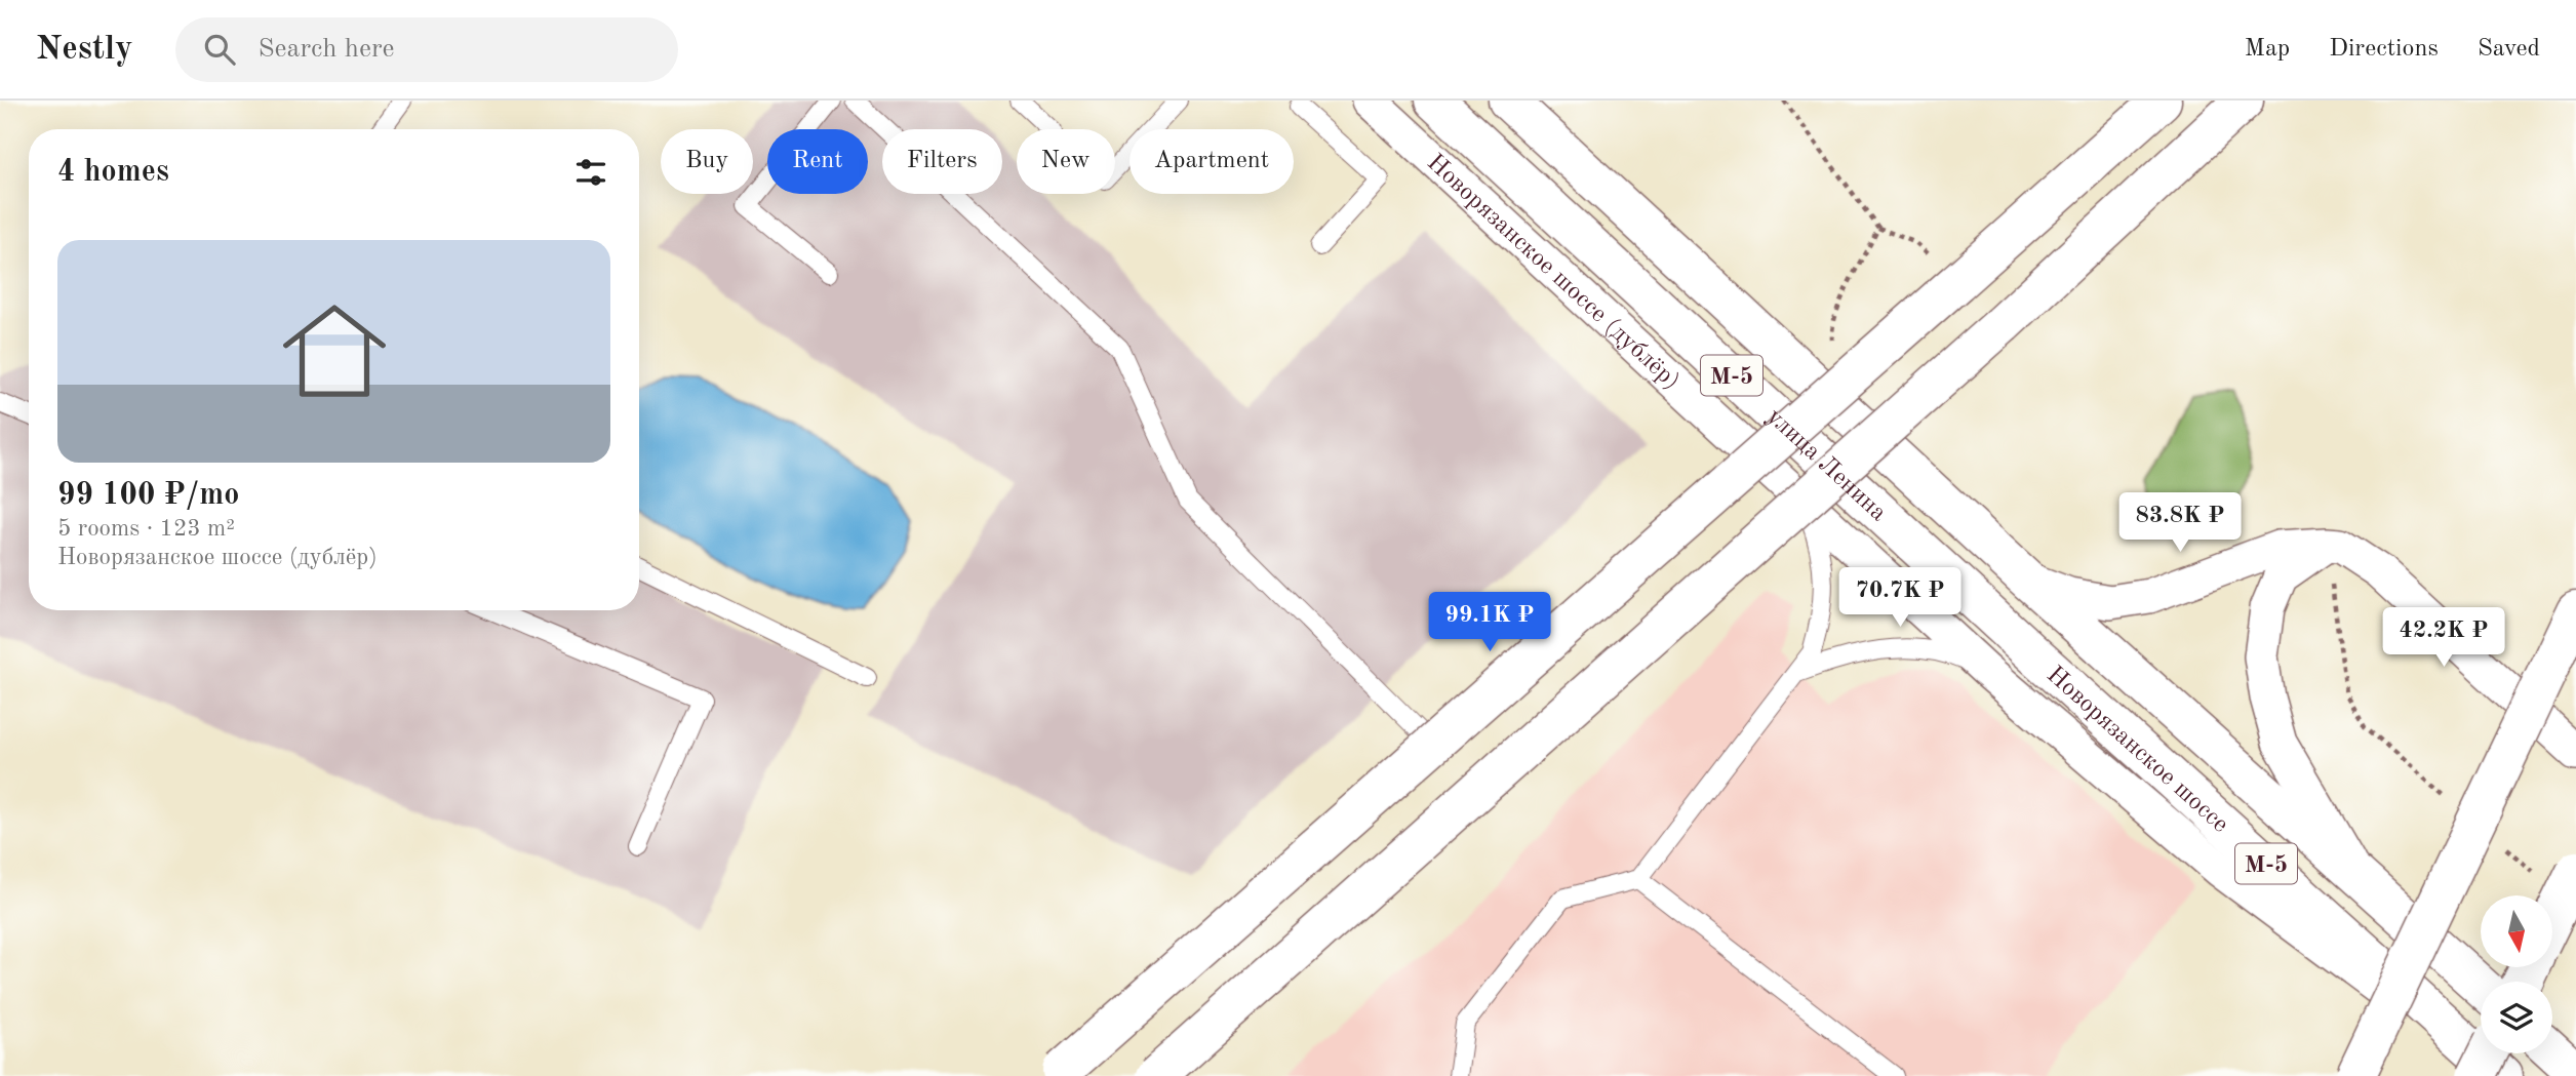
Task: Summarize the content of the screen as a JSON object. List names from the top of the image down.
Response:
{
  "streets": {
    "main road": ["М-5", "улица Ленина", "Новорязанское шоссе"],
    "street": ["Новорязанское шоссе (дублёр)"]
  },
  "crossings": [
    ["Новорязанское шоссе (дублёр)", "Новорязанское шоссе"],
    ["улица Ленина", "Новорязанское шоссе"]
  ],
  "north": "bottom",
  "page": {
    "header": "Nestly",
    "search": "Search here",
    "nav": ["Map", "Directions", "Saved"],
    "chip": [
      "Buy",
      "Rent",
      "Filters",
      "New",
      "Apartment"
    ],
    "heading": "4 homes",
    "list": [
      {
        "name": "99 100 ₽/mo",
        "note": "5 rooms · 123 m² · Новорязанское шоссе (дублёр)"
      }
    ],
    "price": [
      "83.8K ₽",
      "70.7K ₽",
      "99.1K ₽",
      "42.2K ₽"
    ]
  }
}
